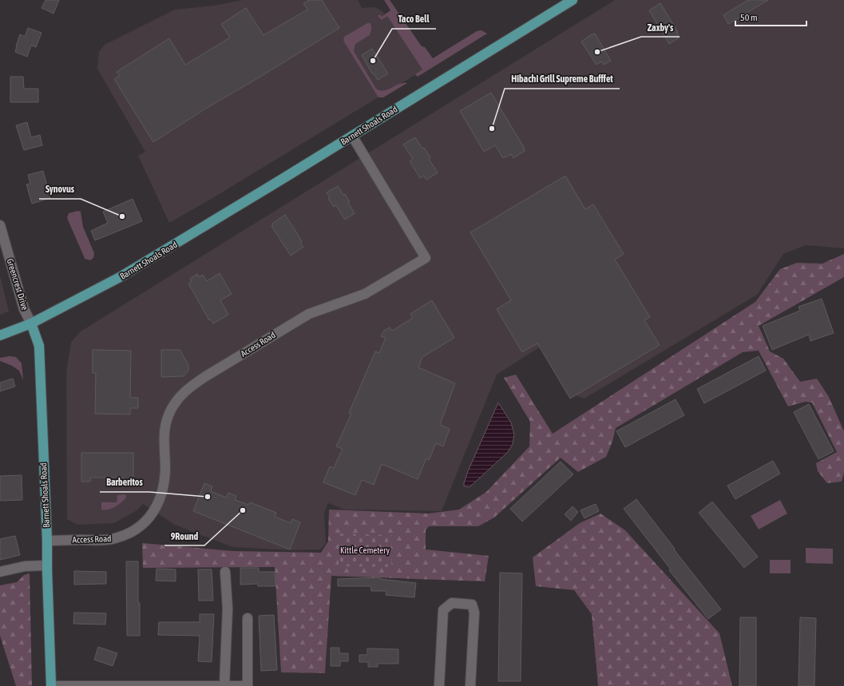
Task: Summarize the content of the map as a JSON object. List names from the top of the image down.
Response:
{
  "streets": {
    "main road": ["Barnett Shoals Road"],
    "street": ["Greencrest Drive", "Access Road"]
  },
  "crossings": [
    ["Barnett Shoals Road", "Greencrest Drive"],
    ["Barnett Shoals Road", "Access Road"]
  ],
  "parks": ["Kittle Cemetery"],
  "places": [
    "Zaxby's",
    "Taco Bell",
    "Hibachi Grill Supreme Bufffet",
    "Synovus",
    "Barberitos",
    "9Round"
  ],
  "scale_bar": "50 m"
}
